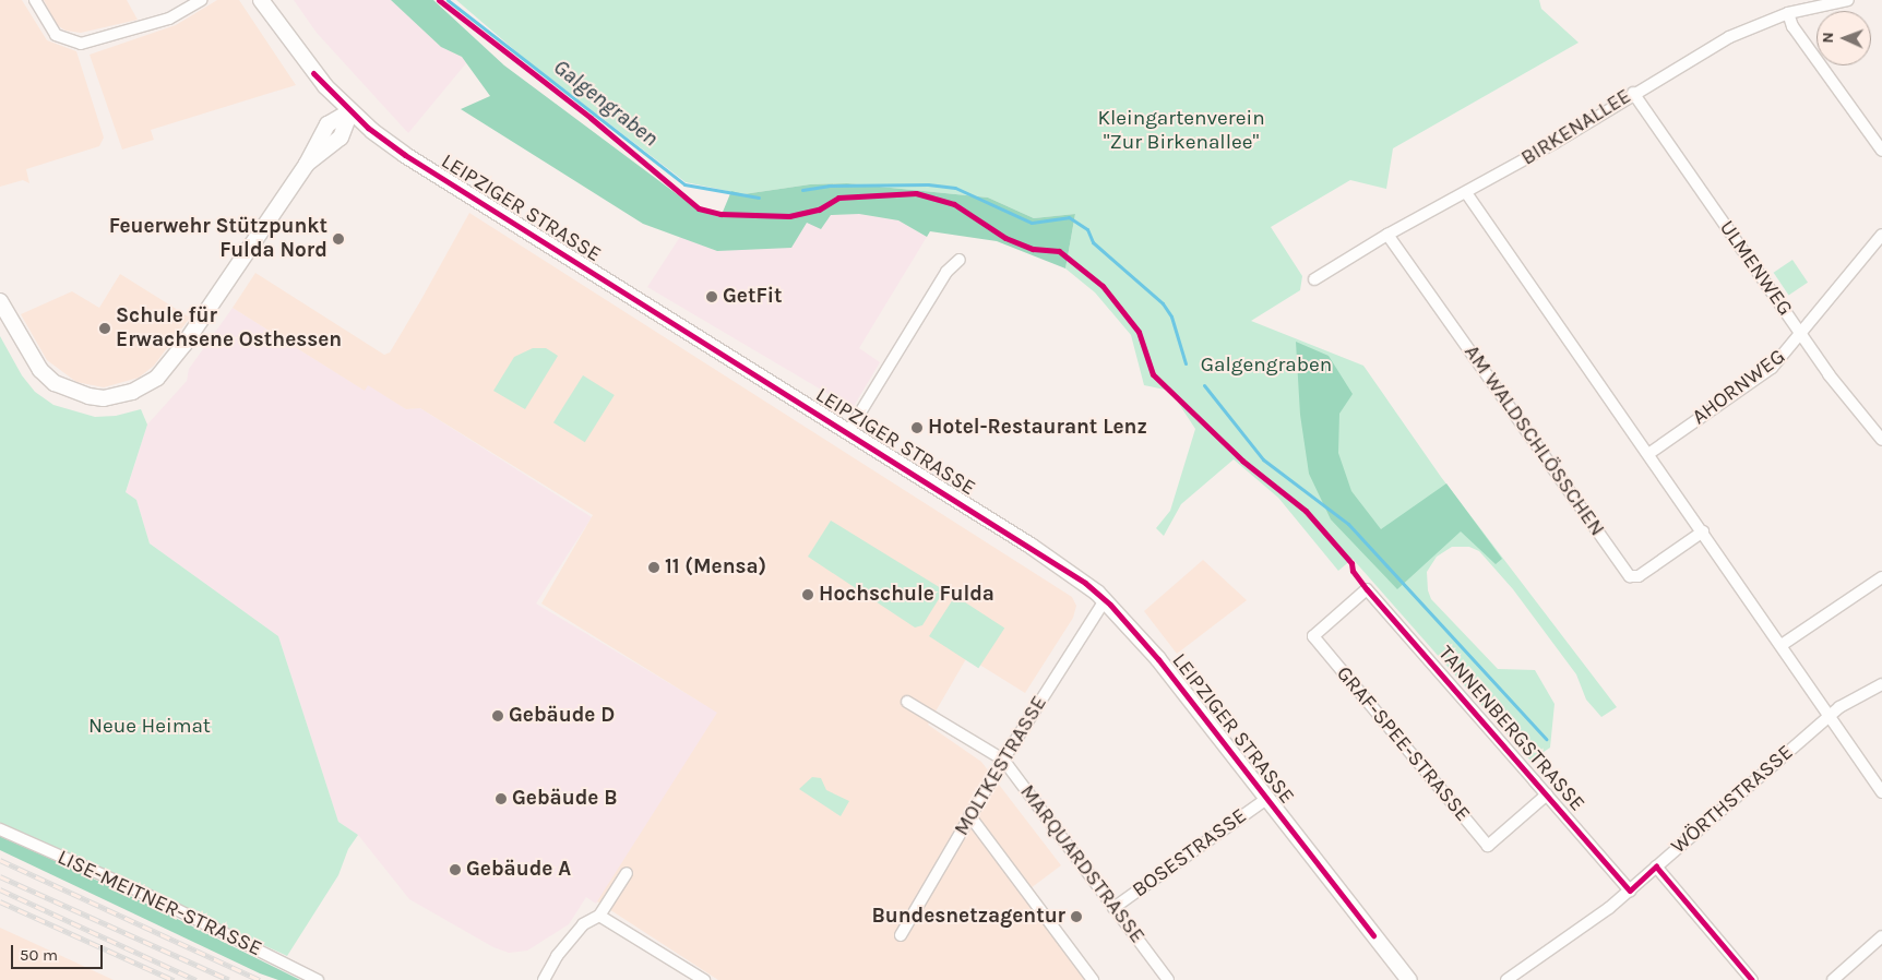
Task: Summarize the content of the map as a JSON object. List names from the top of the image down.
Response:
{
  "streets": {
    "main road": ["LEIPZIGER STRASSE"],
    "street": [
      "BIRKENALLEE",
      "ULMENWEG",
      "AHORNWEG",
      "AM WALDSCHLÖSSCHEN",
      "TANNENBERGSTRASSE",
      "GRAF-SPEE-STRASSE",
      "MOLTKESTRASSE",
      "WÖRTHSTRASSE",
      "BOSESTRASSE",
      "MARQUARDSTRASSE",
      "LISE-MEITNER-STRASSE"
    ]
  },
  "crossings": [
    ["BIRKENALLEE", "ULMENWEG"],
    ["BIRKENALLEE", "AM WALDSCHLÖSSCHEN"],
    ["LEIPZIGER STRASSE", "MOLTKESTRASSE"],
    ["LEIPZIGER STRASSE", "BOSESTRASSE"],
    ["ULMENWEG", "AHORNWEG"],
    ["TANNENBERGSTRASSE", "GRAF-SPEE-STRASSE"],
    ["TANNENBERGSTRASSE", "WÖRTHSTRASSE"],
    ["MOLTKESTRASSE", "MARQUARDSTRASSE"],
    ["BOSESTRASSE", "MARQUARDSTRASSE"]
  ],
  "water": ["Galgengraben"],
  "parks": ["Kleingartenverein \"Zur Birkenallee\"", "Galgengraben", "Neue Heimat"],
  "places": [
    "Feuerwehr Stützpunkt Fulda Nord",
    "GetFit",
    "Schule für Erwachsene Osthessen",
    "Hotel-Restaurant Lenz",
    "11 (Mensa)",
    "Hochschule Fulda",
    "Gebäude D",
    "Gebäude B",
    "Gebäude A",
    "Bundesnetzagentur"
  ],
  "scale_bar": "50 m",
  "north": "left"
}
